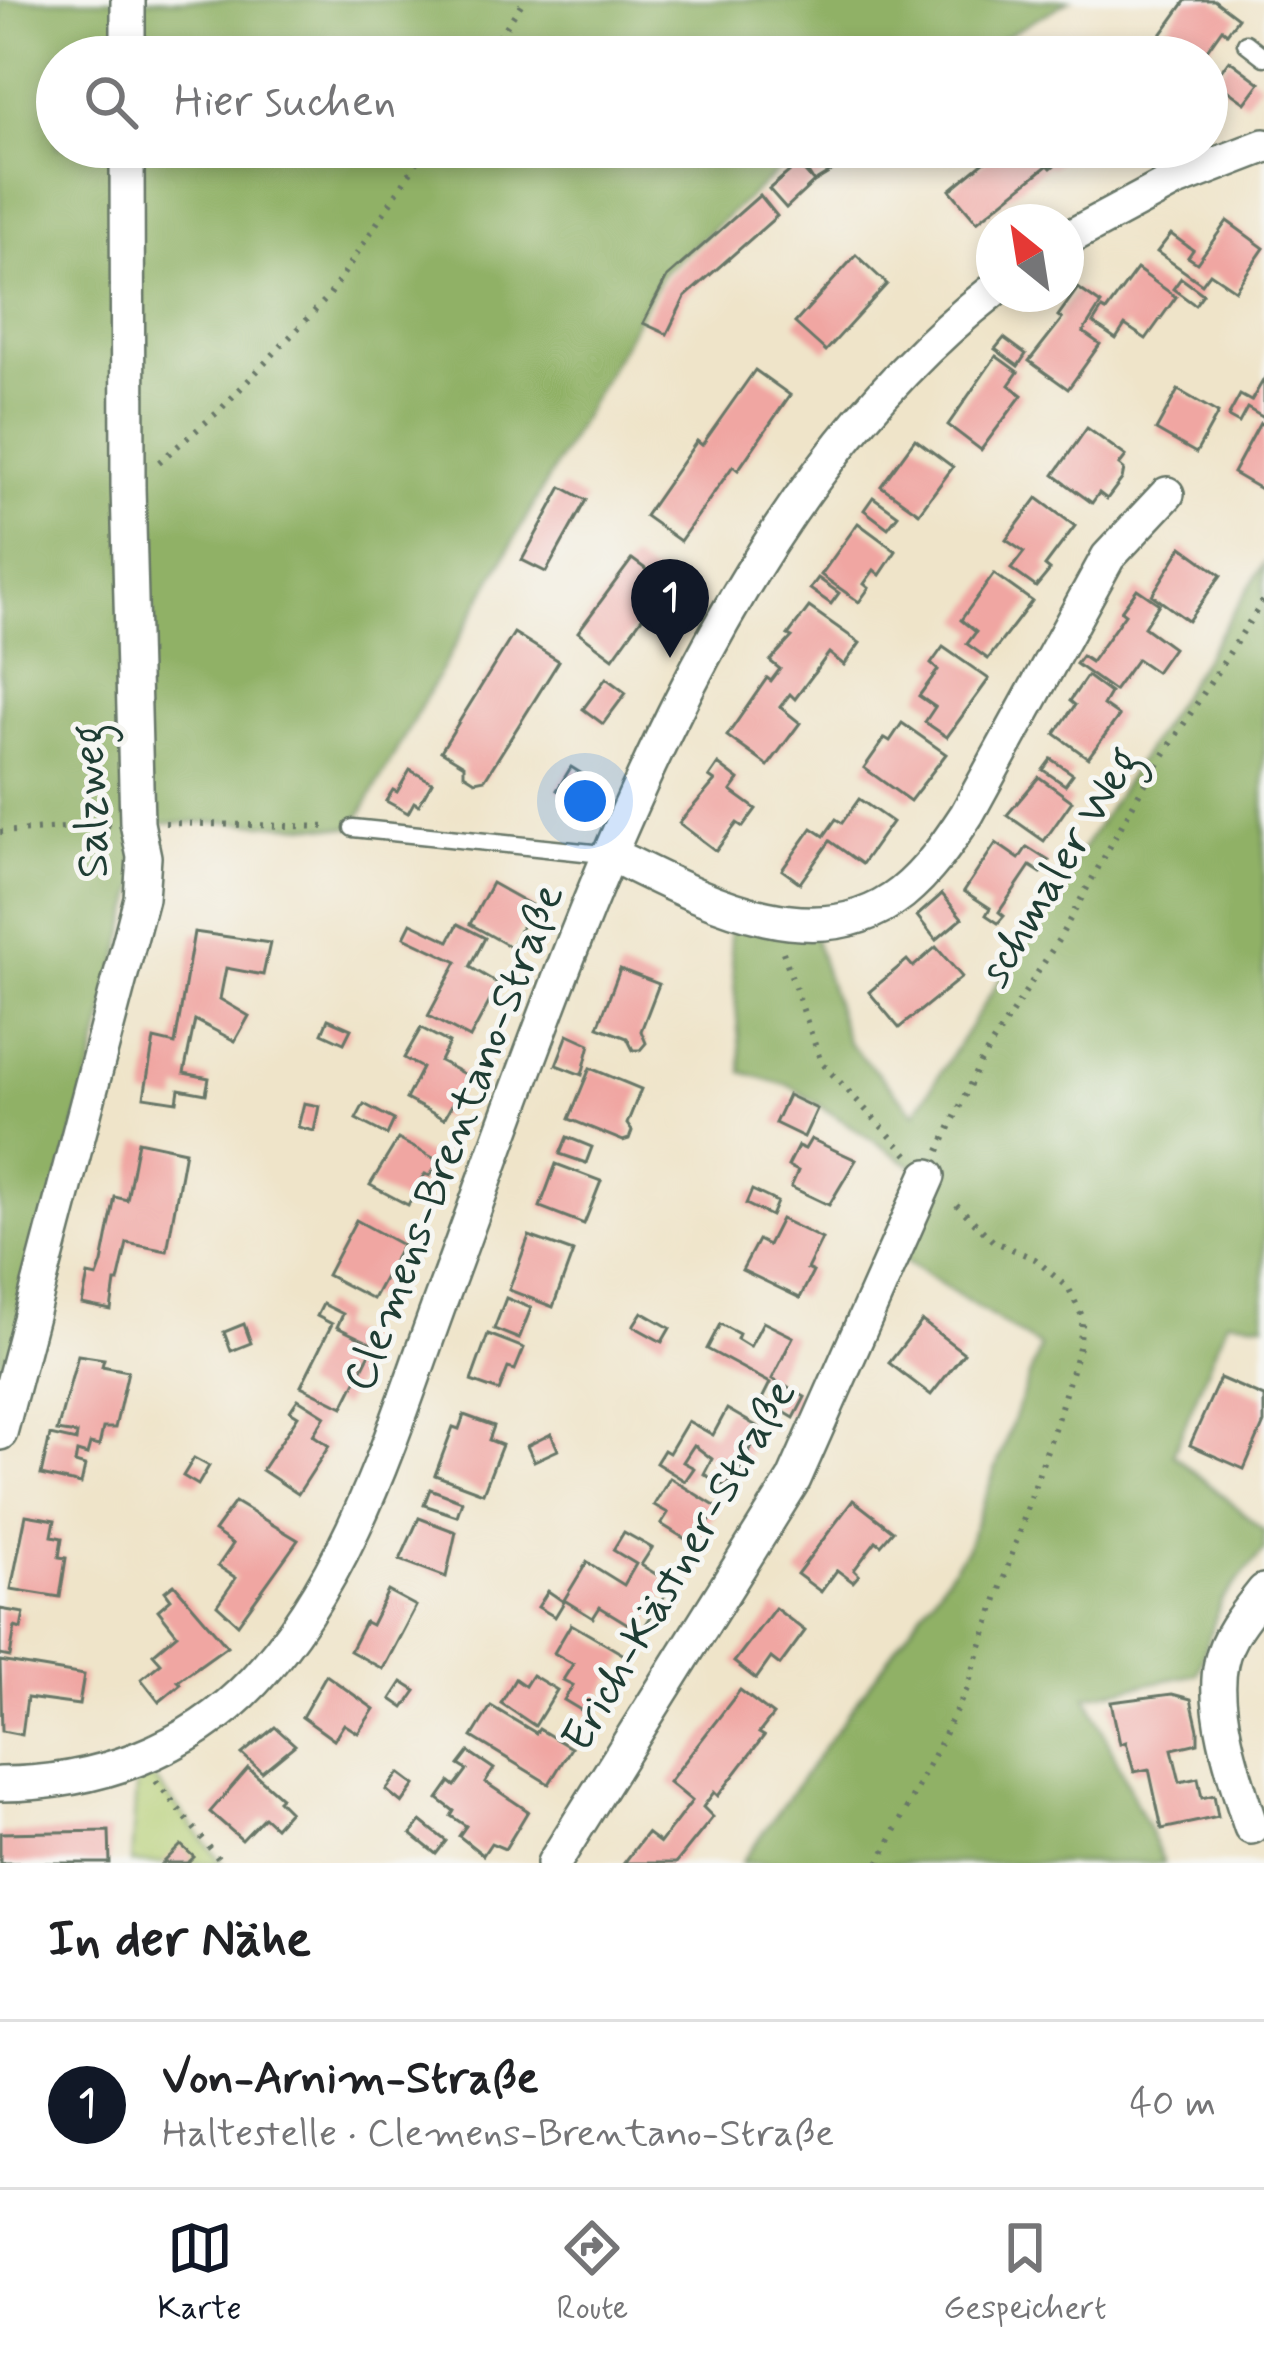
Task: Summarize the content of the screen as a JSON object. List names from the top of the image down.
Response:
{
  "streets": {
    "street": ["Salzweg", "Clemens-Brentano-Straße", "Erich-Kästner-Straße"],
    "path": ["schmaler Weg"]
  },
  "crossings": [
    ["schmaler Weg", "Erich-Kästner-Straße"]
  ],
  "north": "top left",
  "page": {
    "search": "Hier suchen",
    "pins": "1",
    "heading": "In der Nähe",
    "list": [
      {
        "mark": "1",
        "name": "Von-Arnim-Straße",
        "note": "Haltestelle · Clemens-Brentano-Straße",
        "value": "40 m"
      }
    ],
    "nav": ["Karte", "Route", "Gespeichert"]
  }
}
